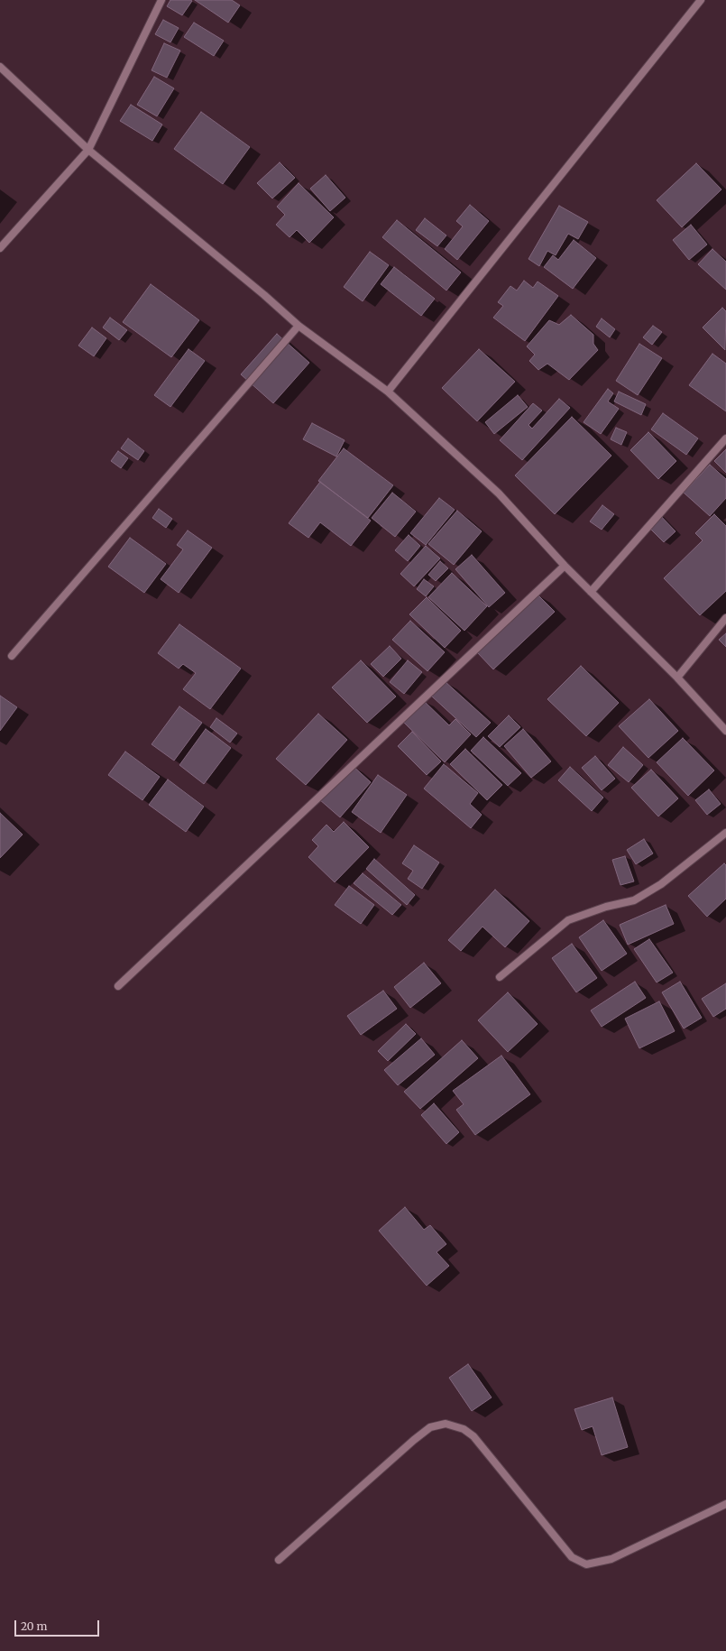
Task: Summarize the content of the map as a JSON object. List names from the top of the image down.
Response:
{
  "scale_bar": "20 m"
}
